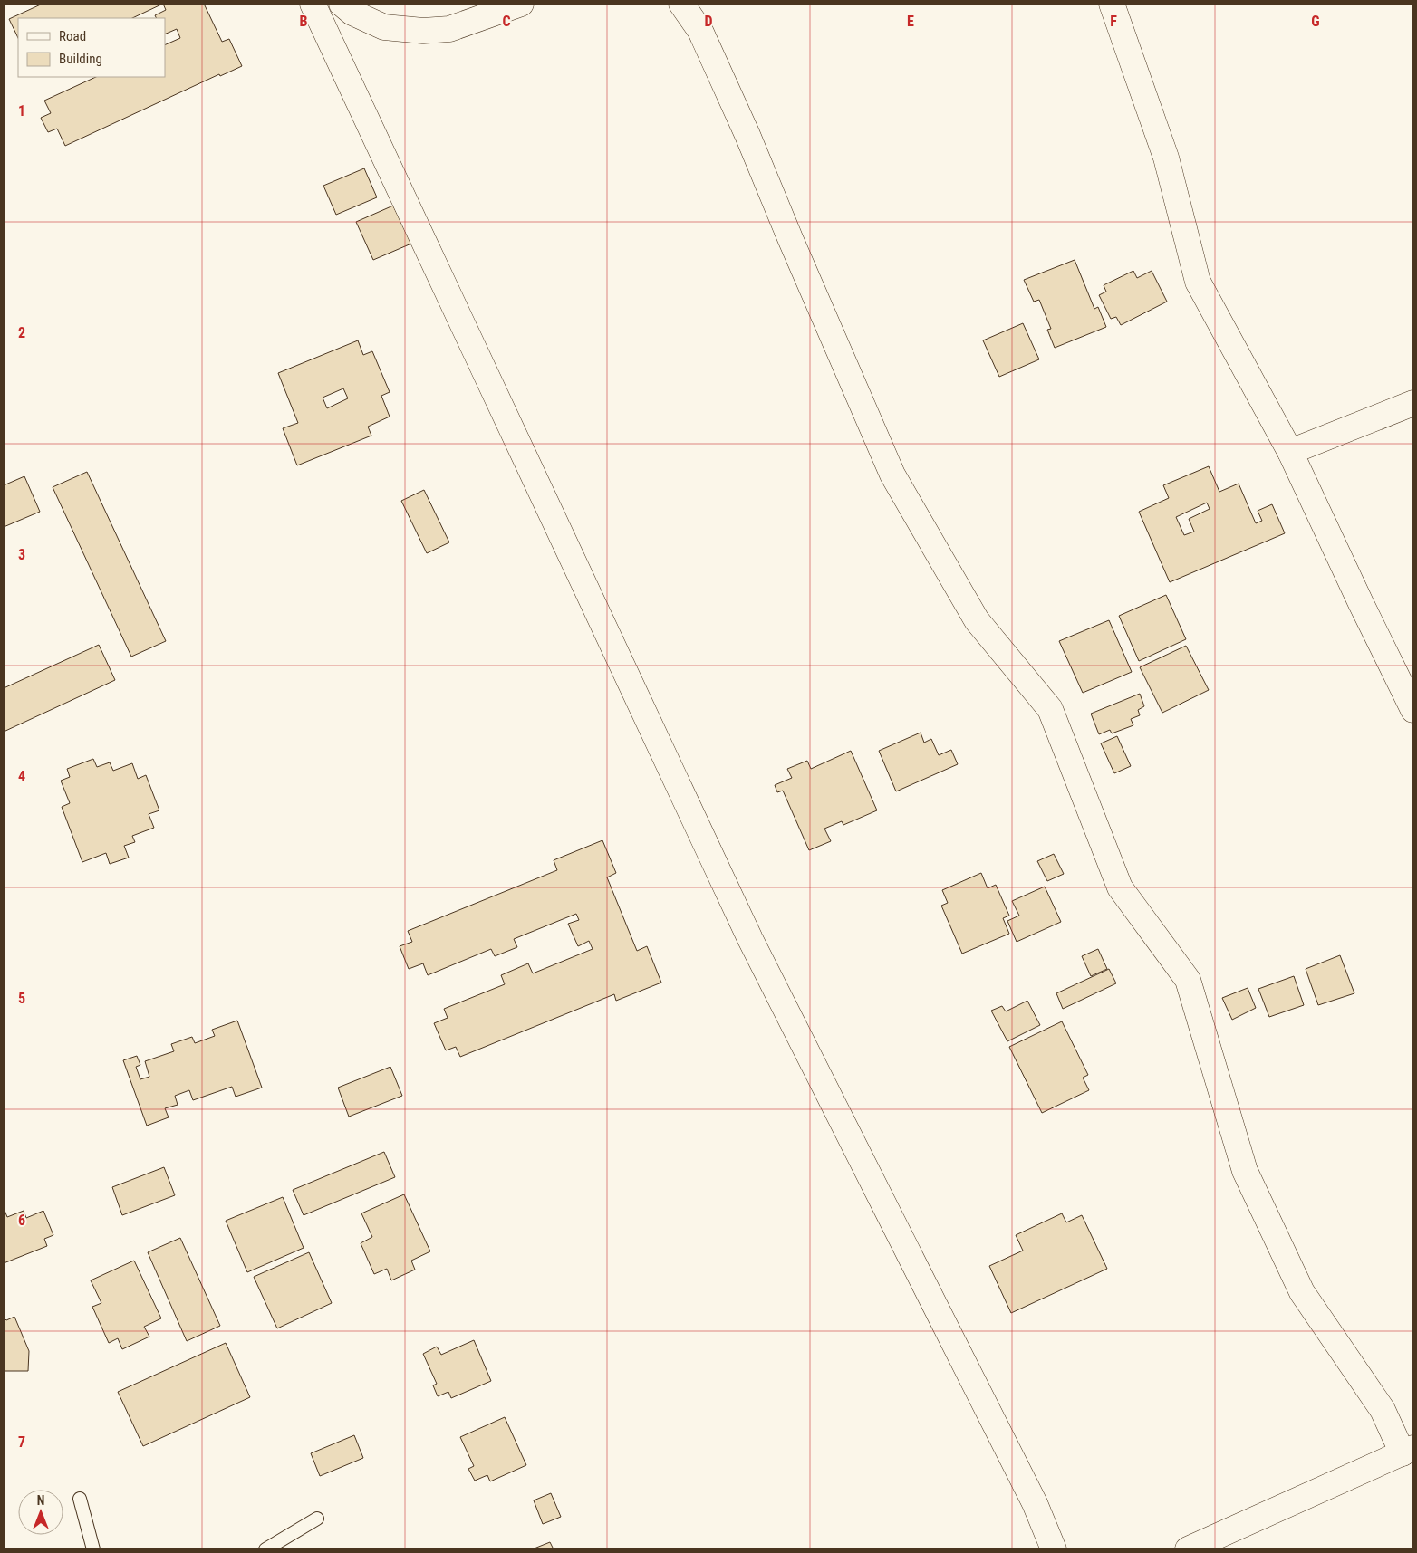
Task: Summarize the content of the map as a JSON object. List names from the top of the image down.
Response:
{
  "legend": ["Road", "Building"],
  "north": "top",
  "grid": {
    "columns": [
      "B",
      "C",
      "D",
      "E",
      "F",
      "G"
    ],
    "rows": [
      "1",
      "2",
      "3",
      "4",
      "5",
      "6",
      "7"
    ]
  }
}
